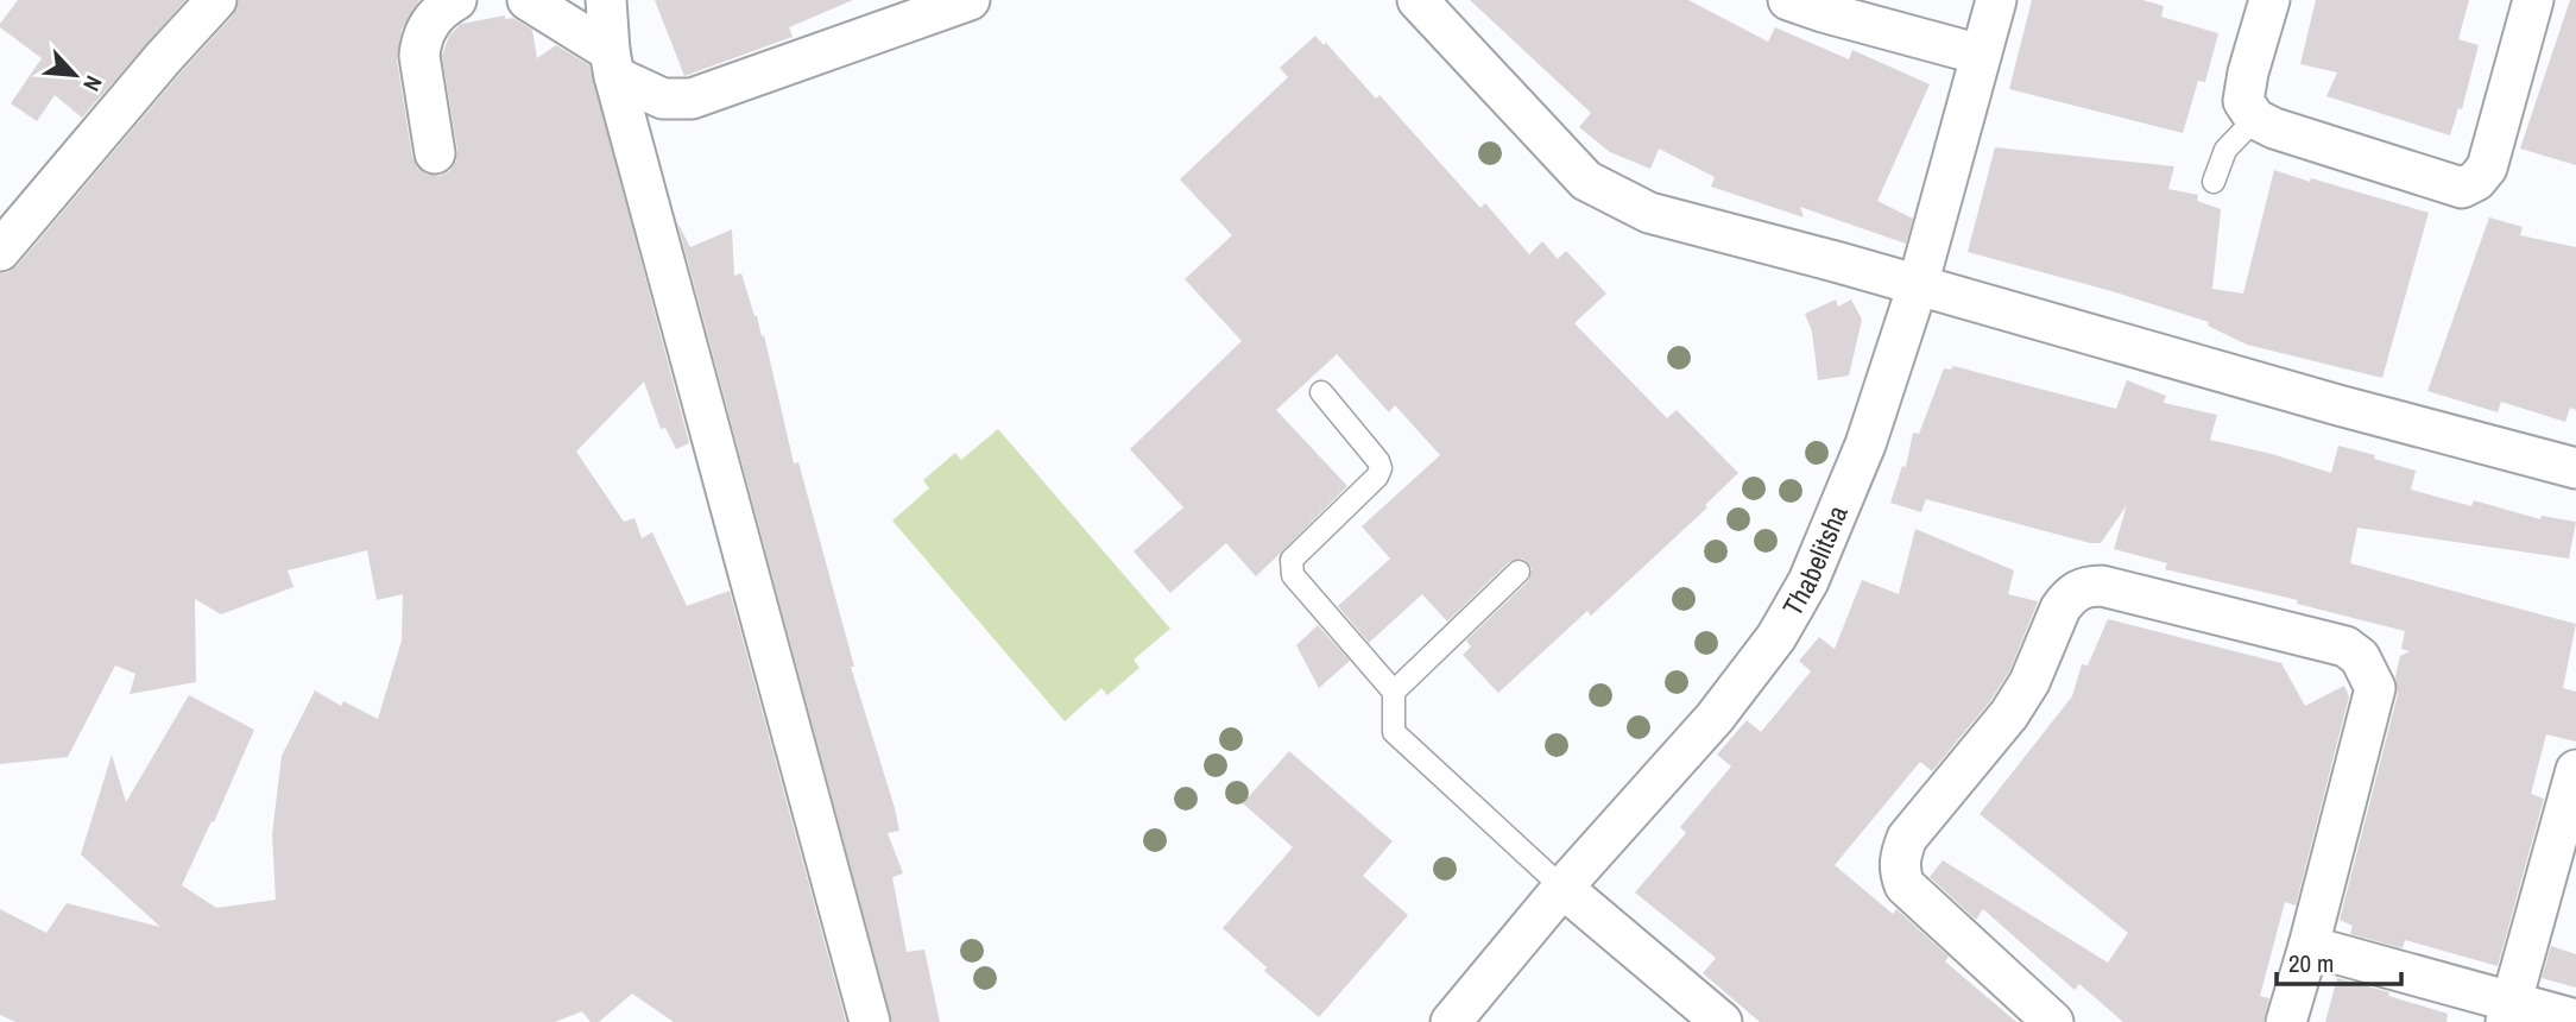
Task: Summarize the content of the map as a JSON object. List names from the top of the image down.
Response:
{
  "streets": {
    "street": ["Thabelitsha"]
  },
  "scale_bar": "20 m",
  "north": "bottom right"
}
